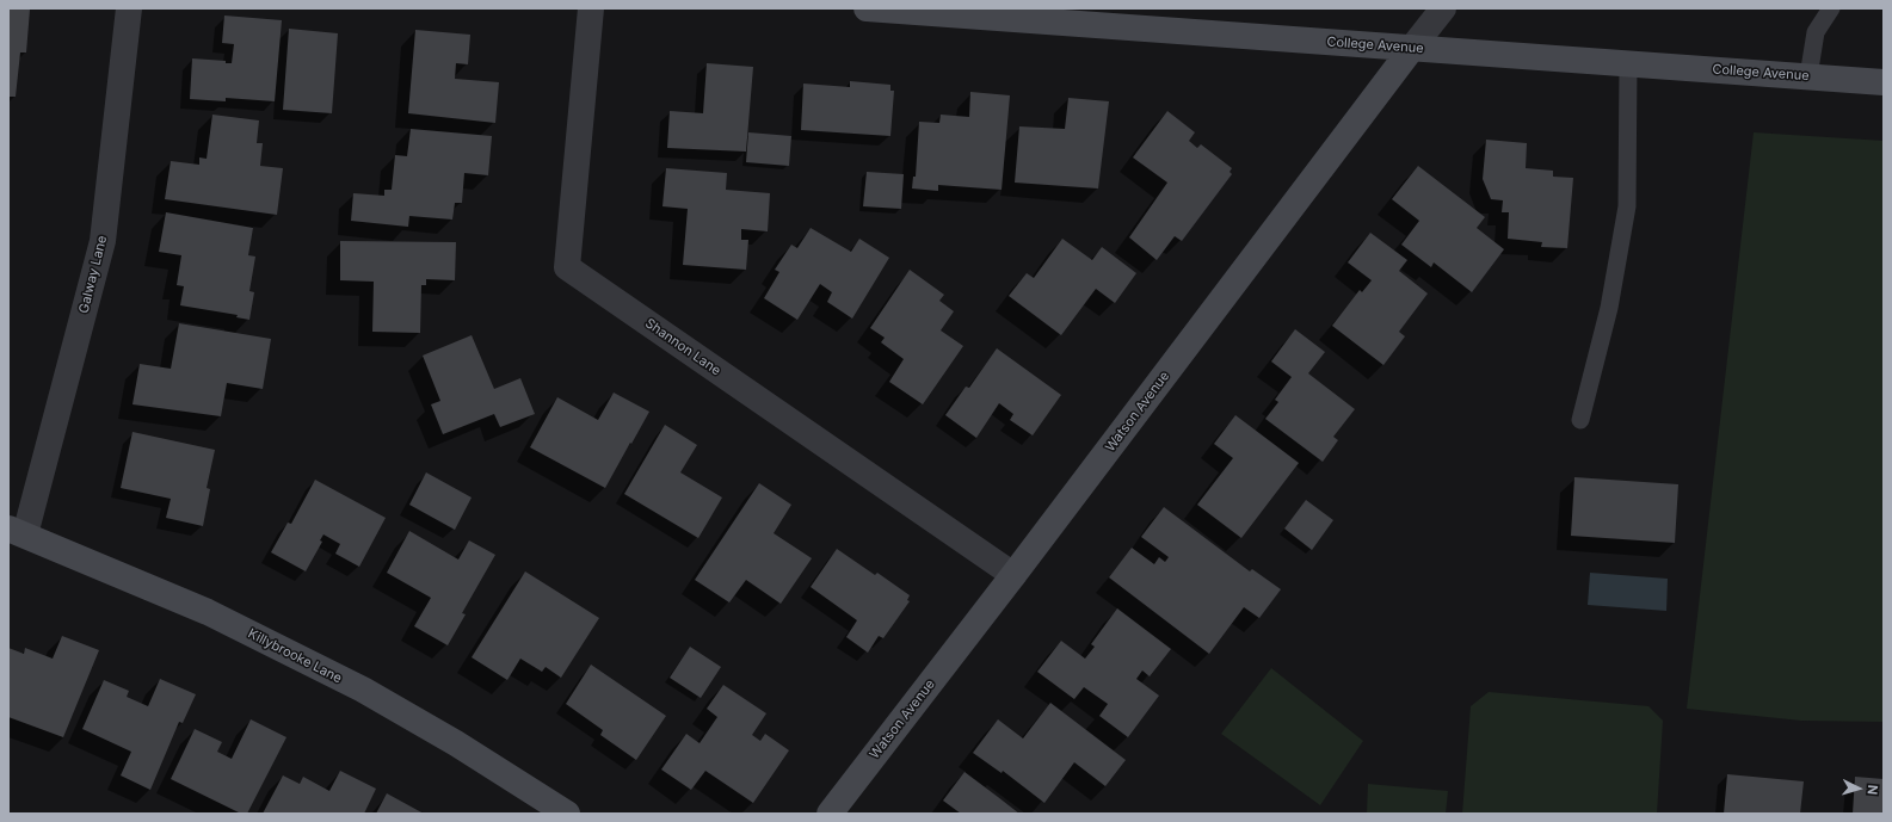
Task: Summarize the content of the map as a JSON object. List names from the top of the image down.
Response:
{
  "streets": {
    "street": [
      "College Avenue",
      "Galway Lane",
      "Shannon Lane",
      "Watson Avenue",
      "Killybrooke Lane"
    ]
  },
  "crossings": [
    ["College Avenue", "Watson Avenue"],
    ["Galway Lane", "Killybrooke Lane"],
    ["Shannon Lane", "Watson Avenue"]
  ],
  "north": "right"
}
